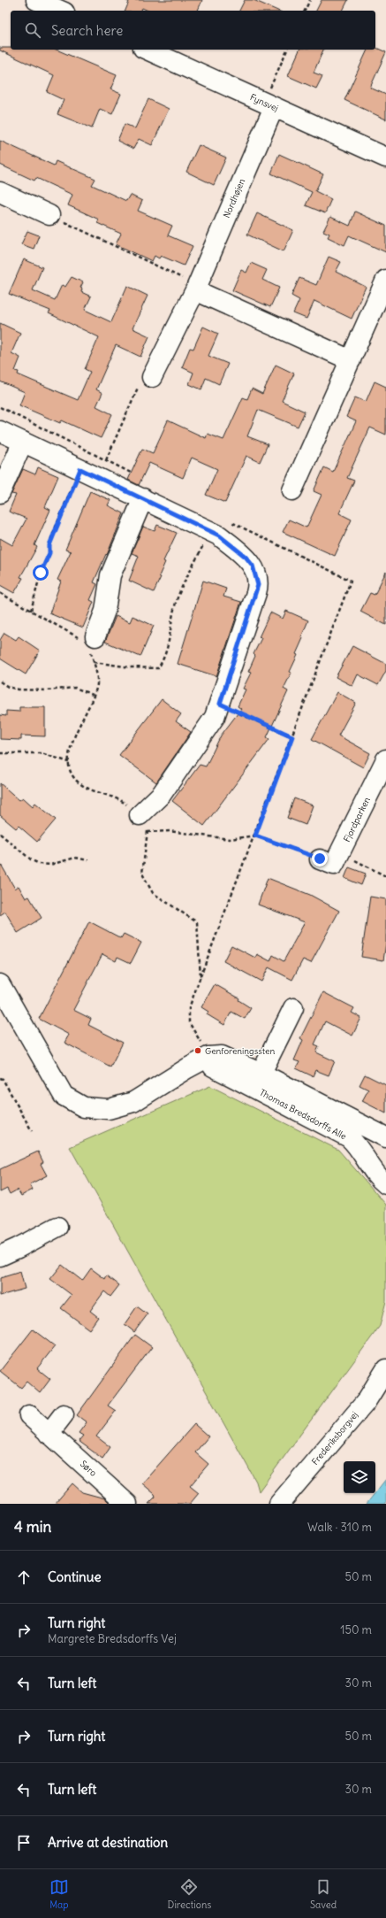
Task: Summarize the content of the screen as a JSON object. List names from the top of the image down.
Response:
{
  "streets": {
    "street": [
      "Fynsvej",
      "Nordhøjen",
      "Fjordparken",
      "Thomas Bredsdorffs Alle",
      "Frederiksborgvej",
      "Søro"
    ]
  },
  "crossings": [
    ["Fynsvej", "Nordhøjen"]
  ],
  "places": ["Genforeningssten"],
  "page": {
    "search": "Search here",
    "heading": ["4 min", "Walk · 310 m"],
    "list": [
      ["Continue", "50 m"],
      ["Turn right", "Margrete Bredsdorffs Vej", "150 m"],
      ["Turn left", "30 m"],
      ["Turn right", "50 m"],
      ["Turn left", "30 m"],
      "Arrive at destination"
    ],
    "nav": ["Map", "Directions", "Saved"]
  }
}
